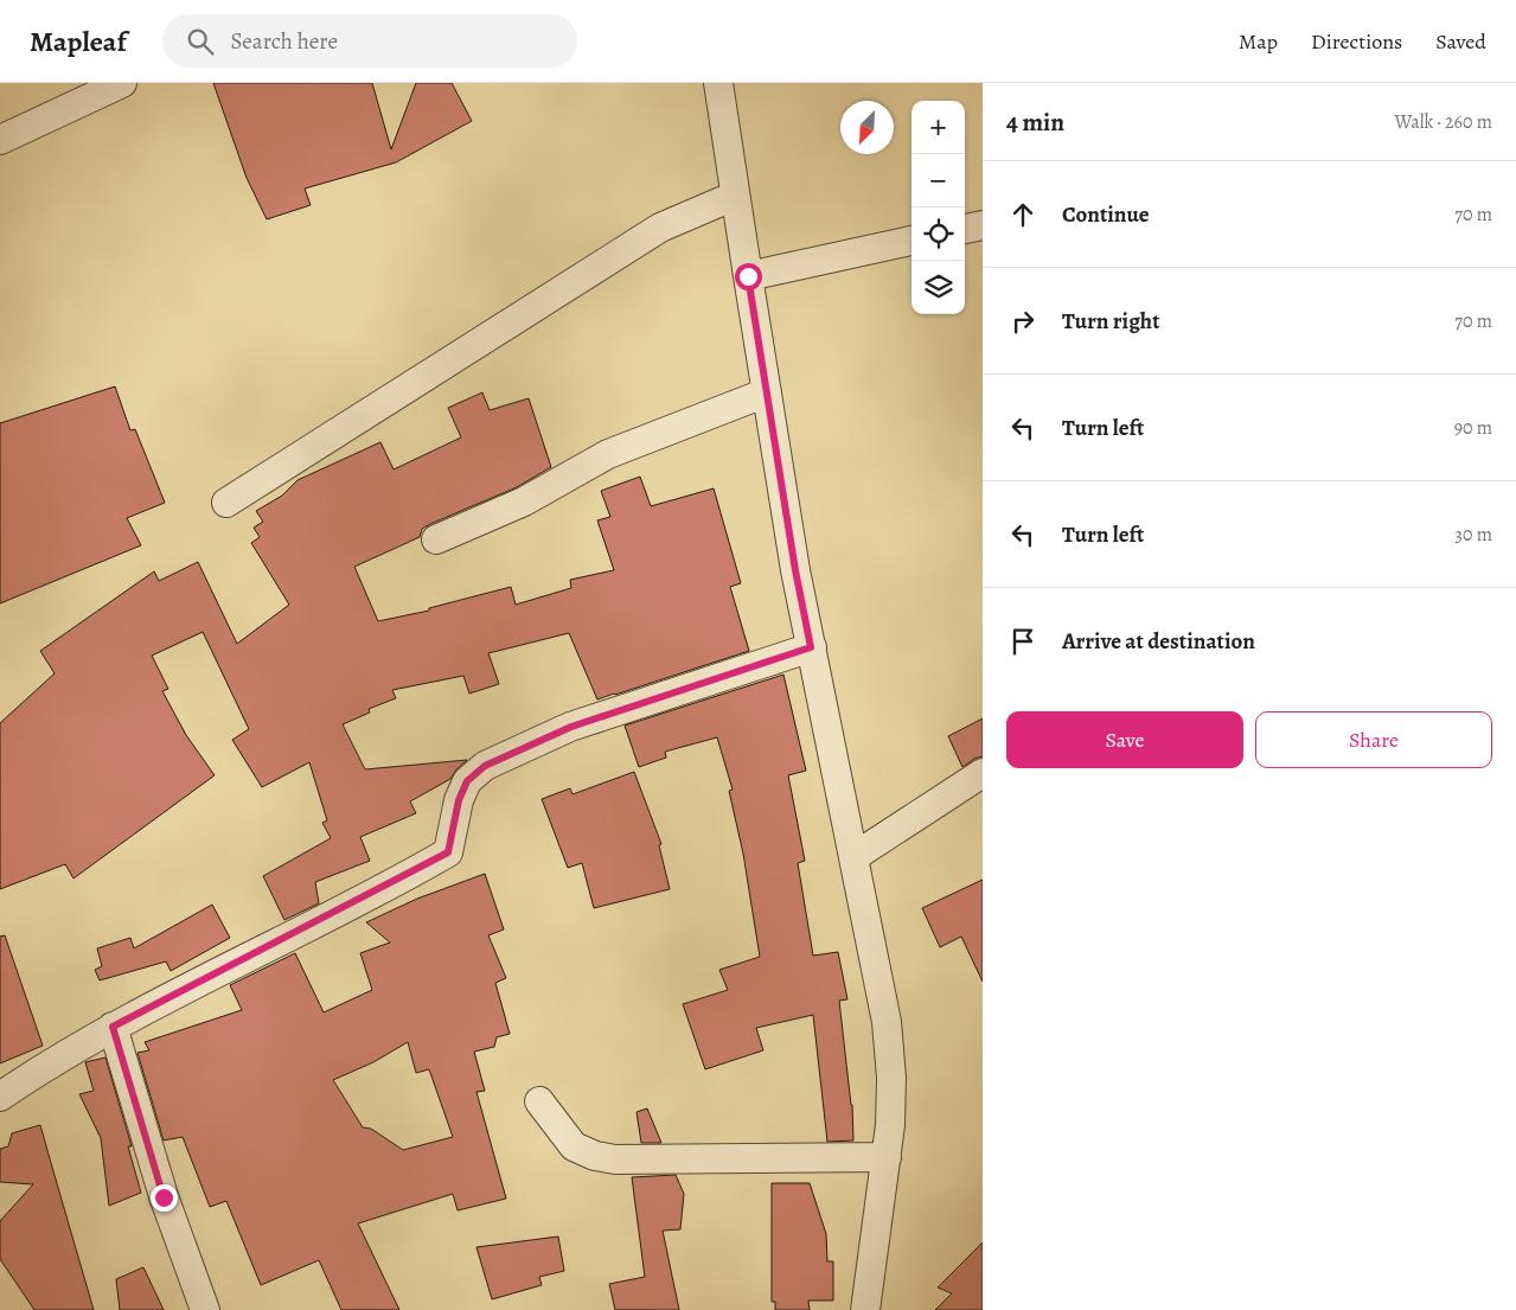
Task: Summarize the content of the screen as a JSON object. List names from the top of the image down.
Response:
{
  "north": "bottom left",
  "page": {
    "header": "Mapleaf",
    "search": "Search here",
    "nav": ["Map", "Directions", "Saved"],
    "heading": ["4 min", "Walk · 260 m"],
    "map_buttons": ["+", "−"],
    "list": [
      ["Continue", "70 m"],
      ["Turn right", "70 m"],
      ["Turn left", "90 m"],
      ["Turn left", "30 m"],
      "Arrive at destination"
    ],
    "buttons": ["Save", "Share"]
  }
}
